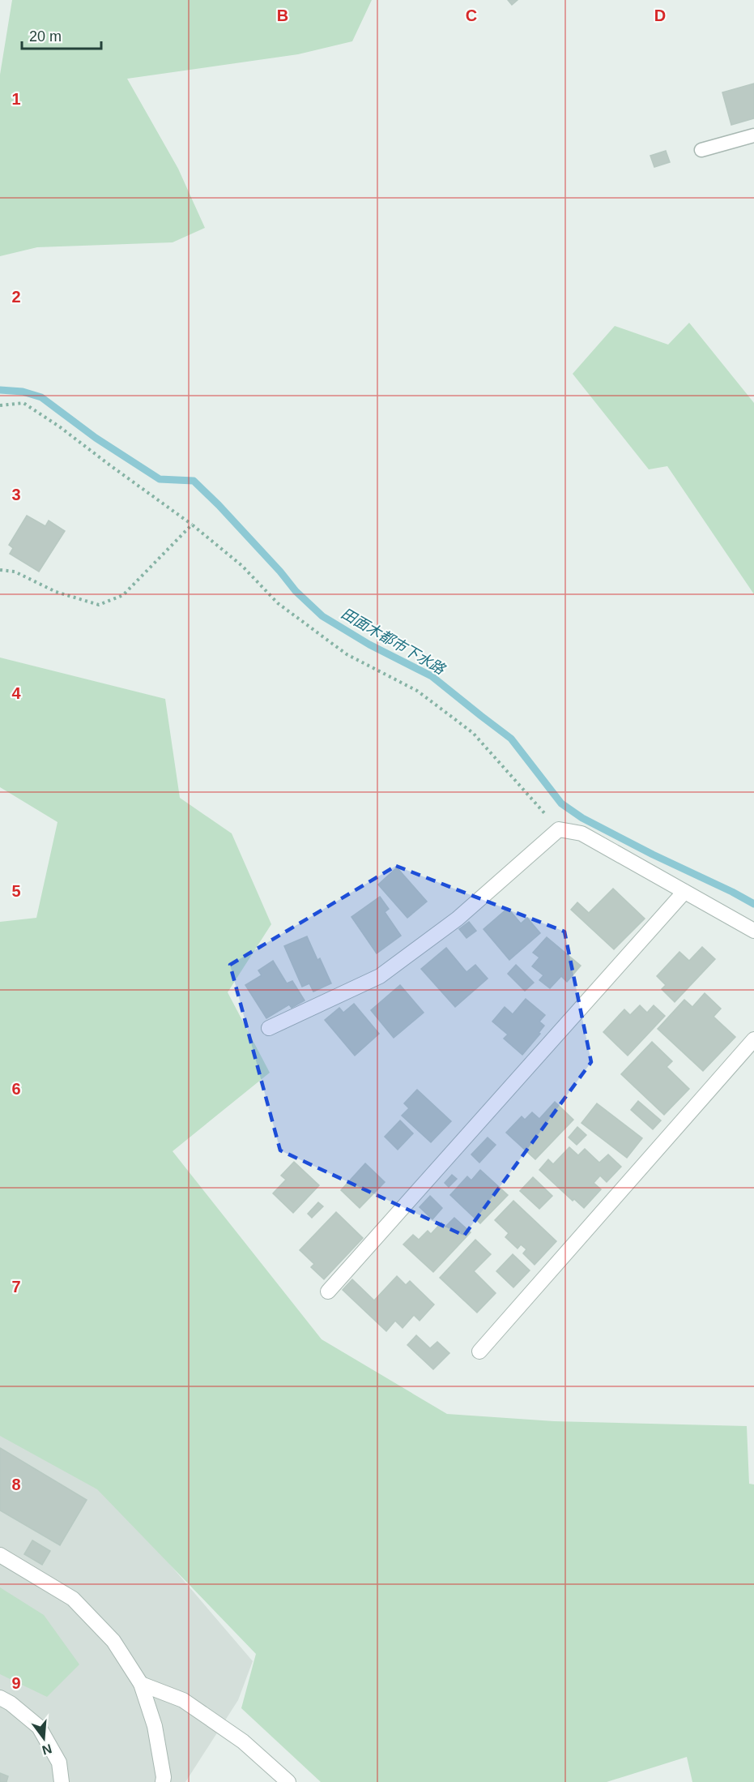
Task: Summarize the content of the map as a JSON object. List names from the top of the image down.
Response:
{
  "water": ["田面木都市下水路"],
  "scale_bar": "20 m",
  "north": "bottom",
  "grid": {
    "columns": ["B", "C", "D"],
    "rows": [
      "1",
      "2",
      "3",
      "4",
      "5",
      "6",
      "7",
      "8",
      "9"
    ]
  }
}
